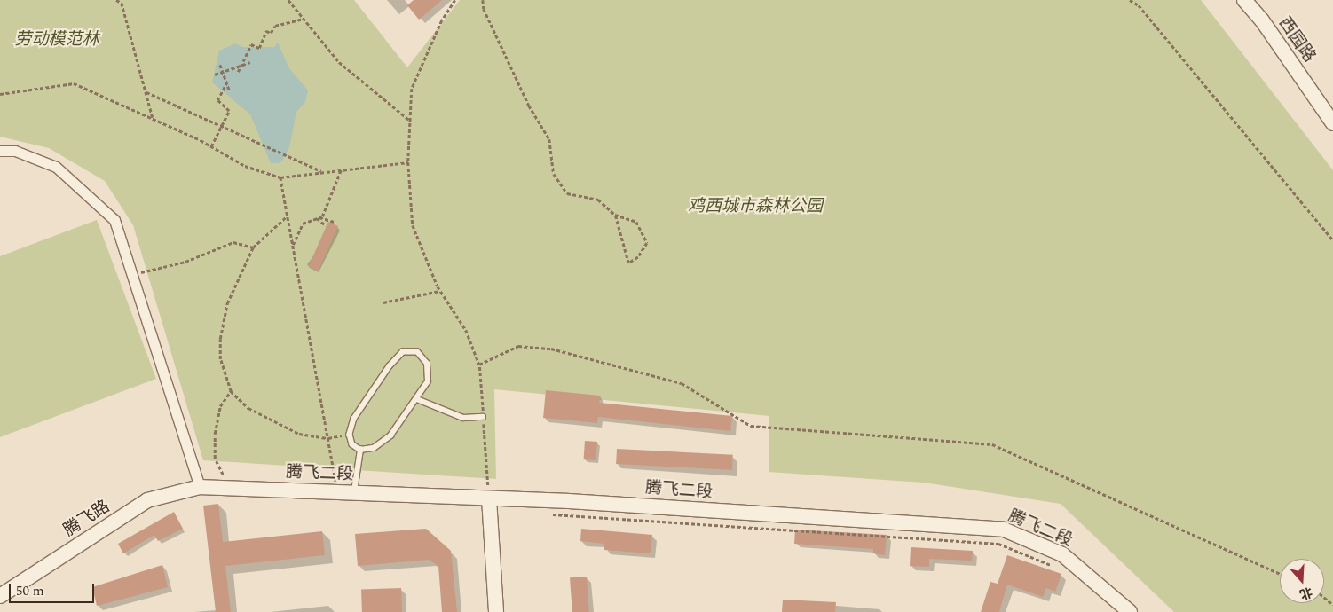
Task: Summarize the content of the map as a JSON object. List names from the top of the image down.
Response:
{
  "streets": {
    "street": ["西园路", "腾飞二段", "腾飞路"]
  },
  "crossings": [
    ["腾飞二段", "腾飞路"]
  ],
  "parks": ["劳动模范林", "鸡西城市森林公园"],
  "scale_bar": "50 m",
  "north": "bottom"
}
